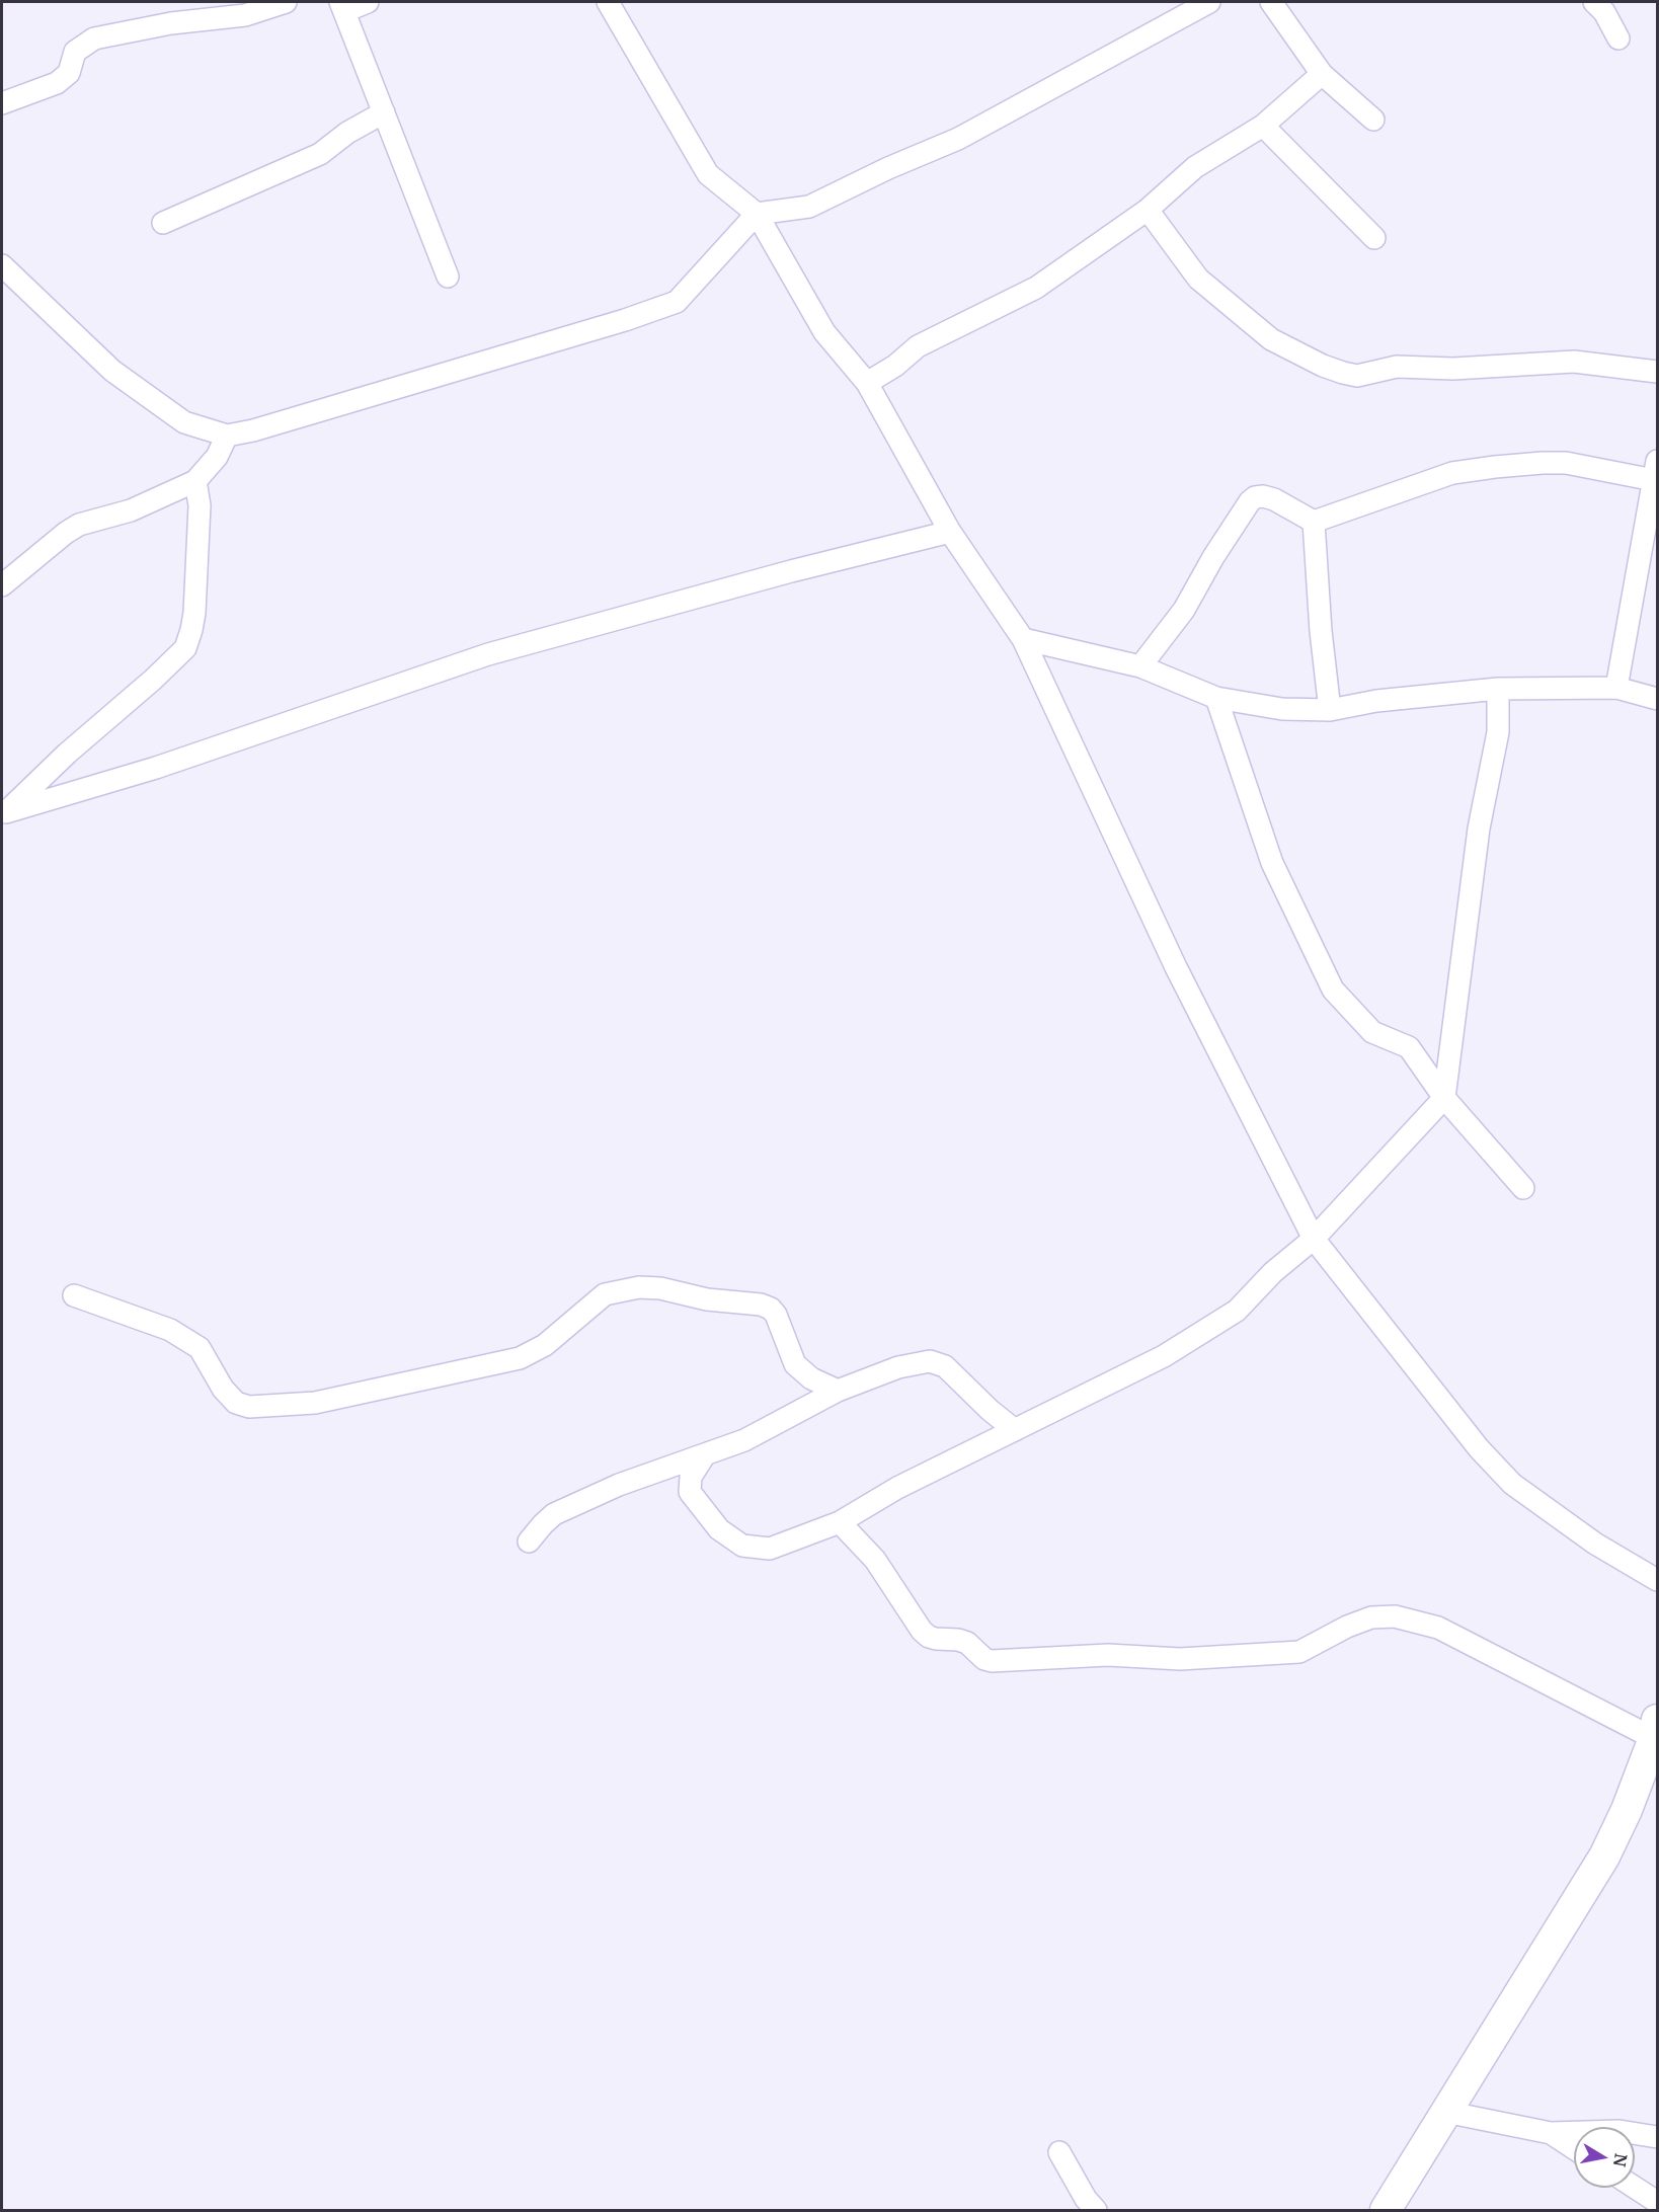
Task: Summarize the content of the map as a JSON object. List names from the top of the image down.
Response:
{
  "north": "right"
}
